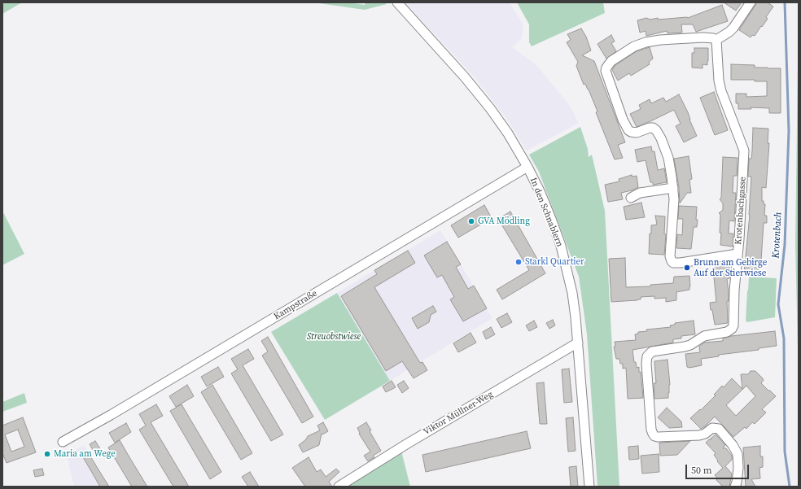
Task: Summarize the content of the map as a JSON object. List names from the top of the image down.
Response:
{
  "streets": {
    "street": [
      "Krotenbachgasse",
      "In den Schnablern",
      "Kampstraße",
      "Viktor Müllner-Weg"
    ]
  },
  "crossings": [
    ["In den Schnablern", "Kampstraße"],
    ["In den Schnablern", "Viktor Müllner-Weg"]
  ],
  "water": ["Krotenbach"],
  "parks": ["Streuobstwiese"],
  "places": [
    "GVA Mödling",
    "Starkl Quartier",
    "Brunn am Gebirge Auf der Stierwiese",
    "Maria am Wege"
  ],
  "scale_bar": "50 m"
}
